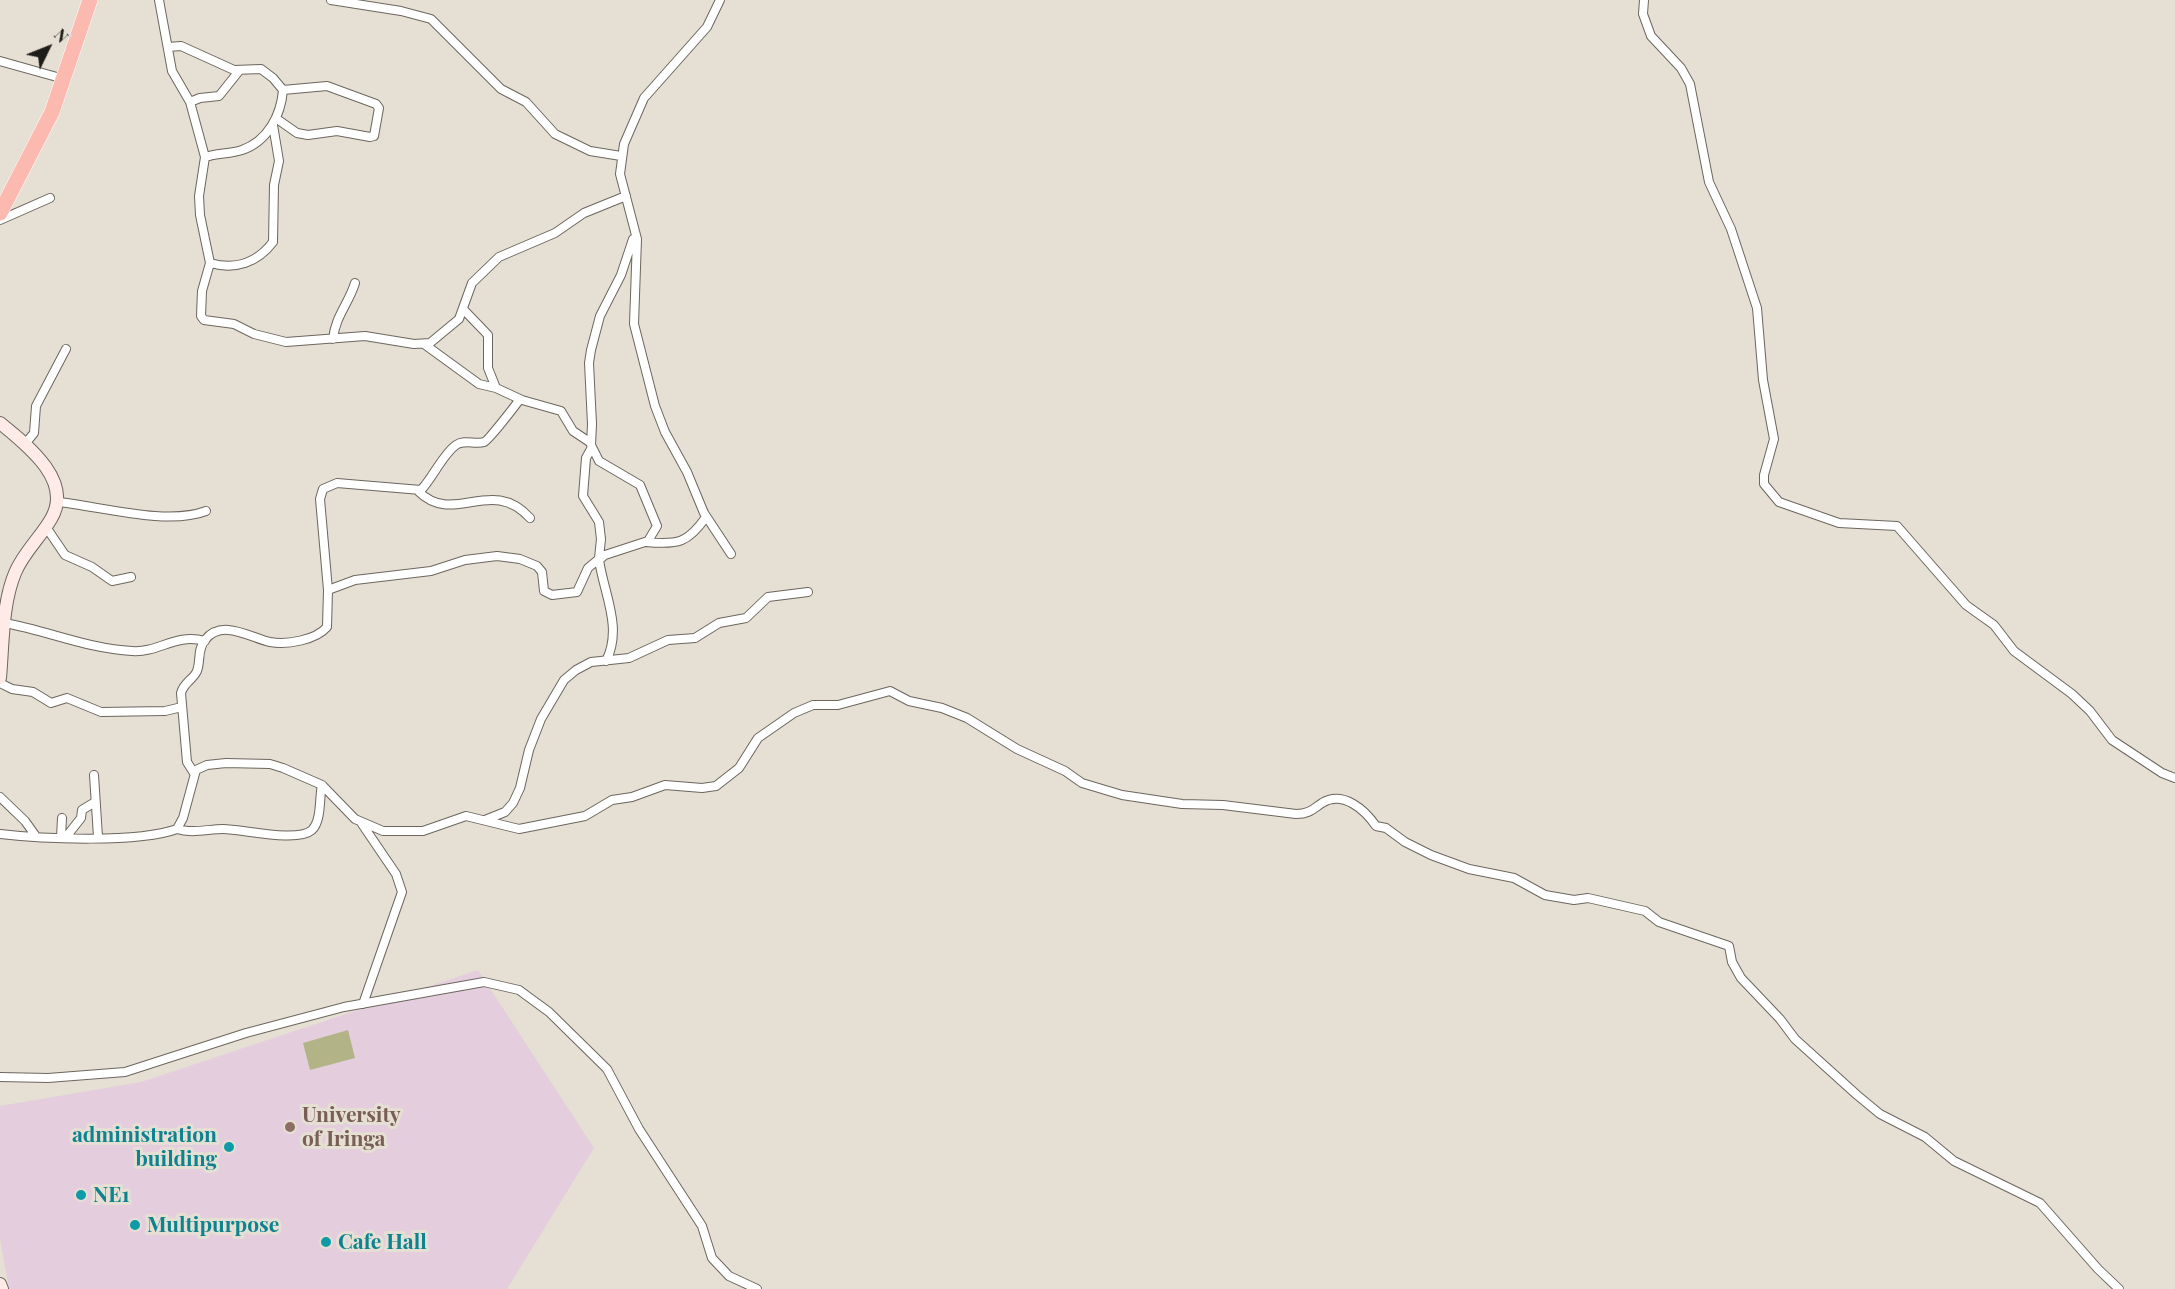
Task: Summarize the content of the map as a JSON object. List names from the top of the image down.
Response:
{
  "places": [
    "University of Iringa",
    "administration building",
    "NE1",
    "Multipurpose",
    "Cafe Hall"
  ],
  "north": "top right"
}
